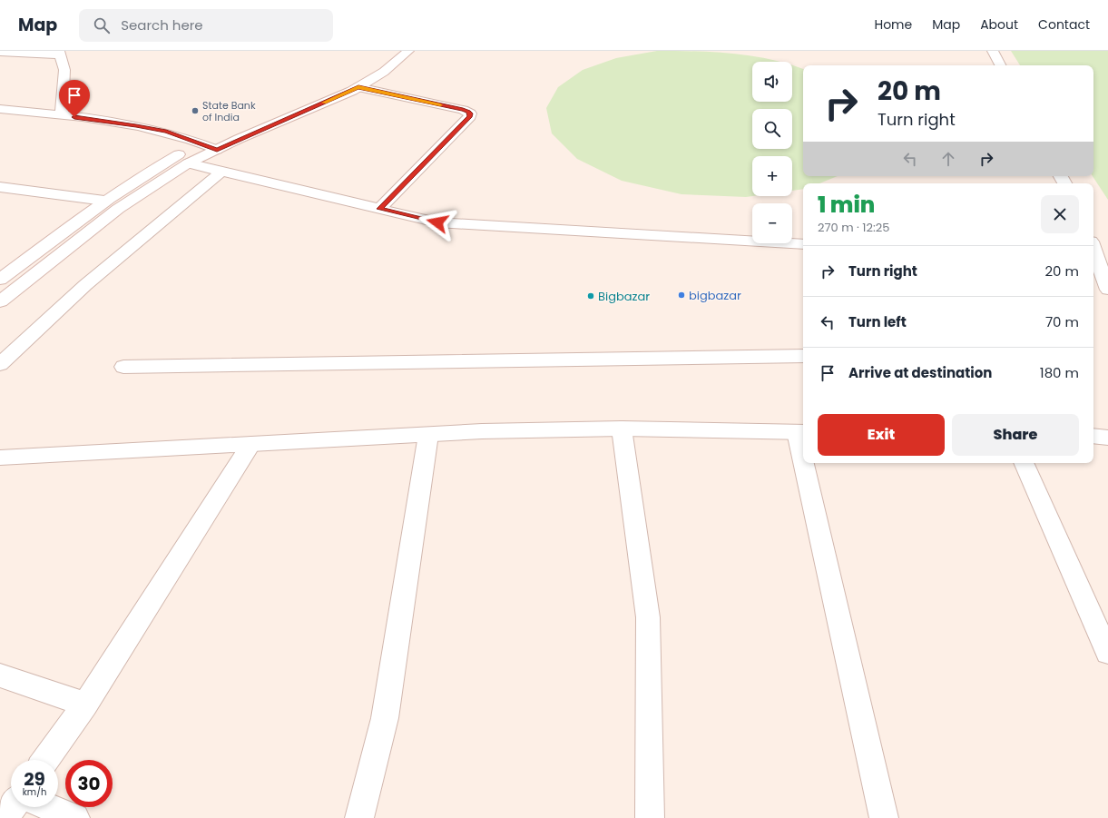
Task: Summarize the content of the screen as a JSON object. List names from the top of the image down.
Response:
{
  "places": ["State Bank of India", "bigbazar", "Bigbazar"],
  "page": {
    "header": "Map",
    "search": "Search here",
    "nav": [
      "Home",
      "Map",
      "About",
      "Contact"
    ],
    "map_buttons": ["+", "−"],
    "turn": ["20 m", "Turn right"],
    "heading": ["1 min", "270 m · 12:25"],
    "list": [
      {
        "name": "Turn right",
        "value": "20 m"
      },
      {
        "name": "Turn left",
        "value": "70 m"
      },
      {
        "name": "Arrive at destination",
        "value": "180 m"
      }
    ],
    "buttons": ["Exit", "Share"],
    "speed": "29 km/h",
    "limit": "30"
  }
}
